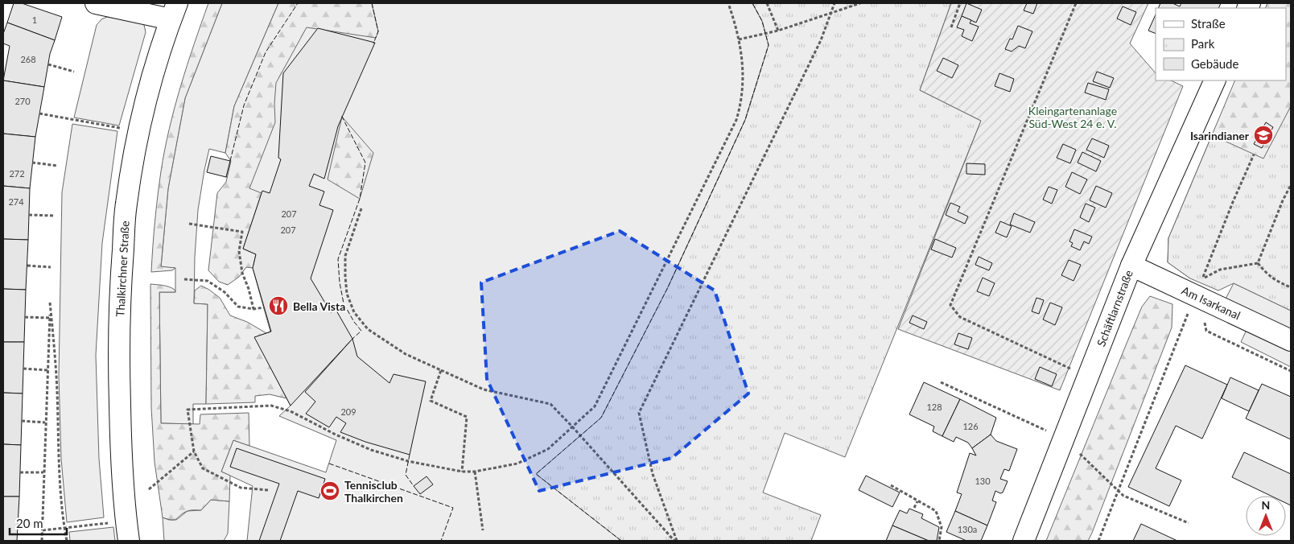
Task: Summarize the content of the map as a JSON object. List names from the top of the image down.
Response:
{
  "streets": {
    "street": ["Thalkirchner Straße", "Am Isarkanal", "Schäftlarnstraße"]
  },
  "crossings": [
    ["Am Isarkanal", "Schäftlarnstraße"]
  ],
  "parks": ["Kleingartenanlage Süd-West 24 e. V."],
  "places": {
    "school or university": ["Isarindianer"],
    "restaurant": ["Bella Vista"],
    "sports": ["Tennisclub Thalkirchen"]
  },
  "house_numbers": [
    "1",
    "268",
    "270",
    "272",
    "274",
    "207",
    "207",
    "128",
    "209",
    "126",
    "130",
    "130a"
  ],
  "legend": ["Straße", "Park", "Gebäude"],
  "scale_bar": "20 m",
  "north": "top"
}
